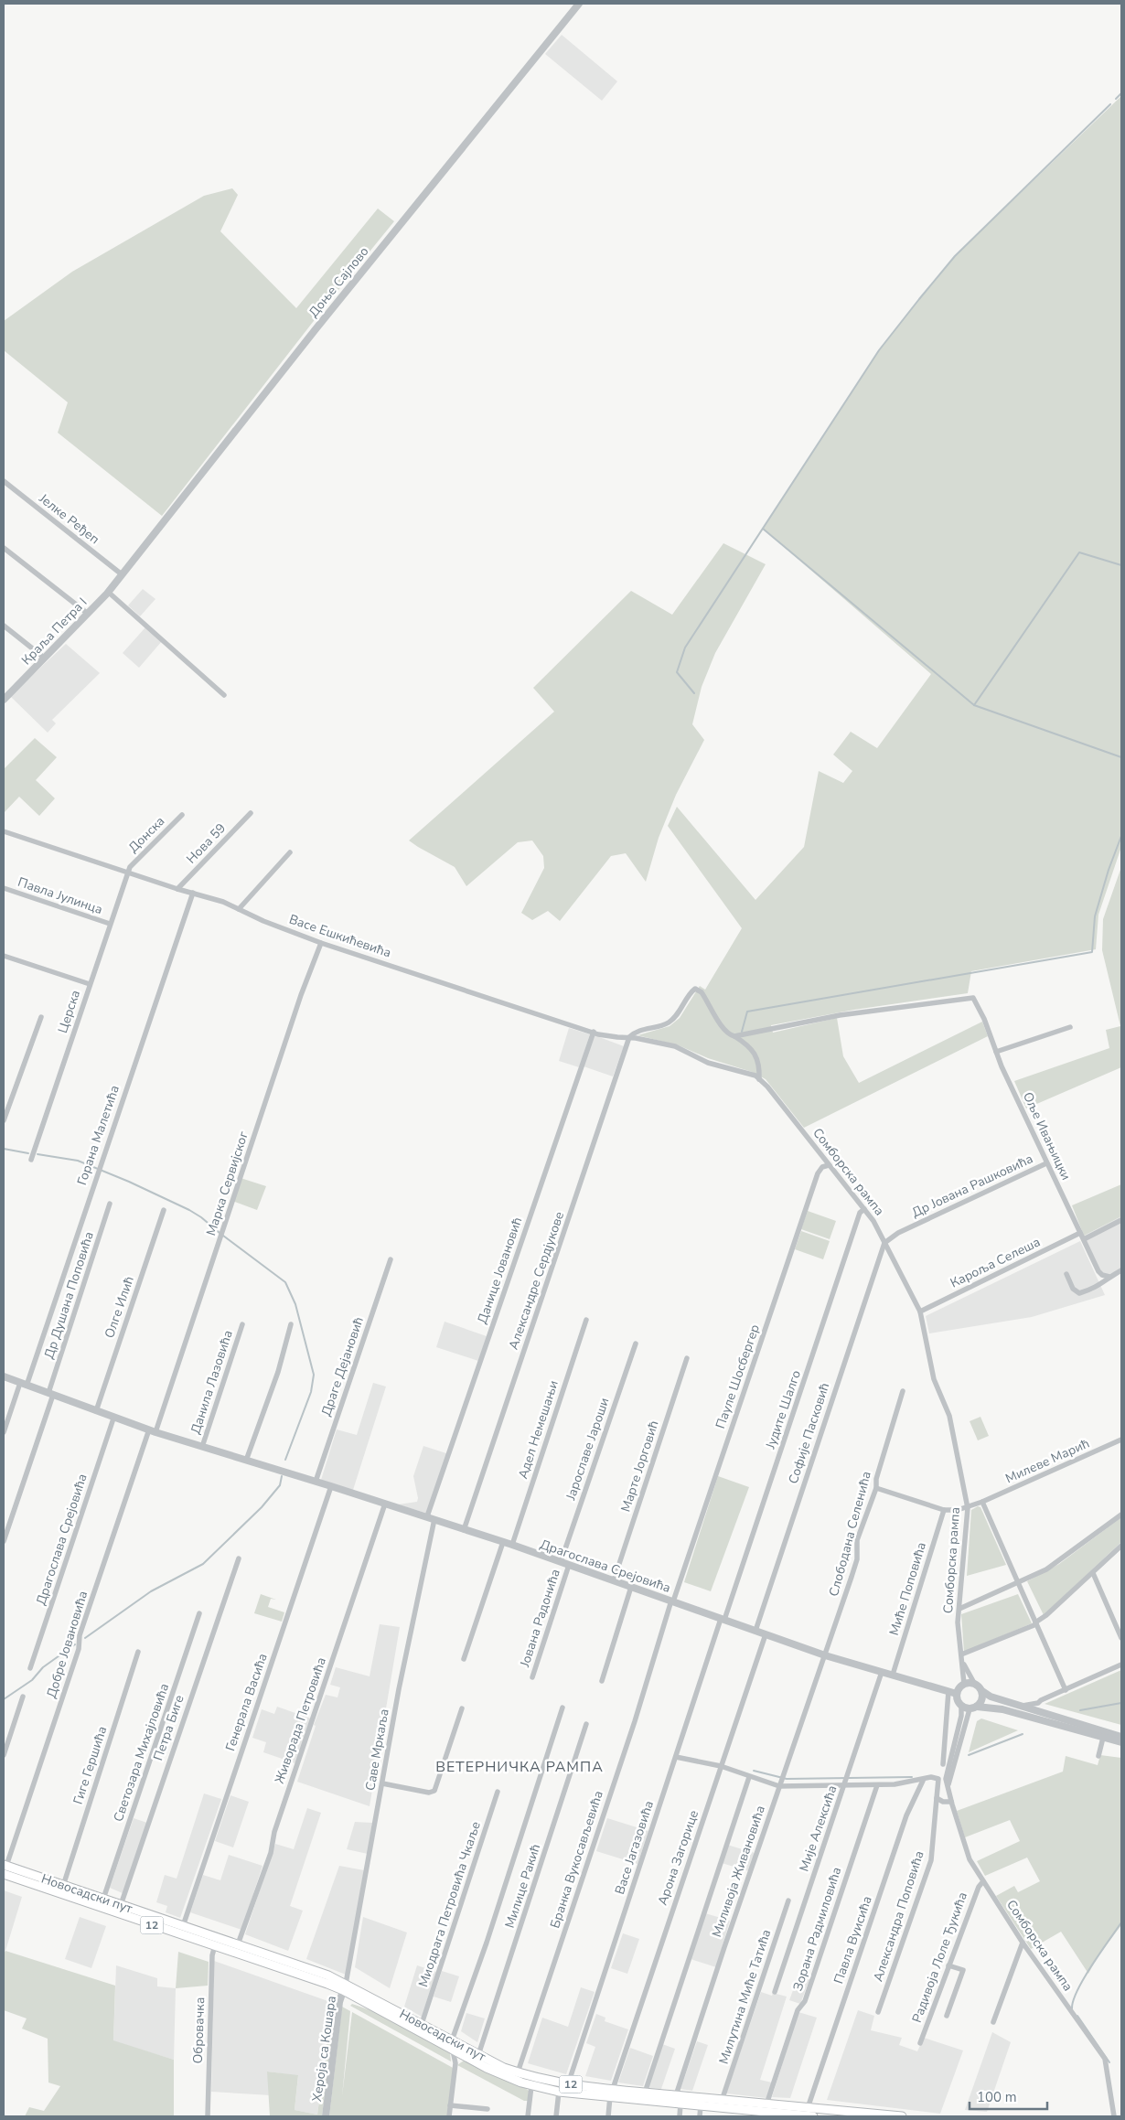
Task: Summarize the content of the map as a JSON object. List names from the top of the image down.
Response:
{
  "streets": {
    "main road": ["Новосадски пут", "12"],
    "street": [
      "Доње Сајлово",
      "Јелке Ређеп",
      "Краља Петра I",
      "Донска",
      "Нова 59",
      "Павла Јулинца",
      "Васе Ешкићевића",
      "Церска",
      "Горана Малетића",
      "Оље Ивањицки",
      "Сомборска рампа",
      "Марка Сервијског",
      "Др Јована Рашковића",
      "Кароља Селеша",
      "Данице Јовановић",
      "Александре Сердјукове",
      "Др Душана Поповића",
      "Олге Илић",
      "Драге Дејановић",
      "Пауле Шосбергер",
      "Данила Лазовића",
      "Јудите Шалго",
      "Адел Немешањи",
      "Софије Пасковић",
      "Јарославе Јароши",
      "Милеве Марић",
      "Марте Јорговић",
      "Слободана Селенића",
      "Драгослава Срејовића",
      "Миће Поповића",
      "Јована Радонића",
      "Добре Јовановића",
      "Генерала Васића",
      "Живорада Петровића",
      "Петра Биге",
      "Саве Мркаља",
      "Светозара Михајловића",
      "Гиге Гершића",
      "Мије Алексића",
      "Васе Јагазовића",
      "Арона Загорице",
      "Бранка Вукосављевића",
      "Миливоја Живановића",
      "Милице Ракић",
      "Миодрага Петровића Чкаље",
      "Александра Поповића",
      "Зорана Радмиловића",
      "Павла Вуисића",
      "Радивоја Лоле Ђукића",
      "Милутина Миће Татића",
      "Обровачка",
      "Хероја са Кошара"
    ]
  },
  "crossings": [
    ["Доње Сајлово", "Јелке Ређеп"],
    ["Доње Сајлово", "Краља Петра I"],
    ["Јелке Ређеп", "Краља Петра I"],
    ["Донска", "Васе Ешкићевића"],
    ["Донска", "Церска"],
    ["Нова 59", "Васе Ешкићевића"],
    ["Павла Јулинца", "Церска"],
    ["Васе Ешкићевића", "Церска"],
    ["Васе Ешкићевића", "Горана Малетића"],
    ["Васе Ешкићевића", "Сомборска рампа"],
    ["Васе Ешкићевића", "Марка Сервијског"],
    ["Васе Ешкићевића", "Данице Јовановић"],
    ["Васе Ешкићевића", "Александре Сердјукове"],
    ["Горана Малетића", "Драгослава Срејовића"],
    ["Оље Ивањицки", "Др Јована Рашковића"],
    ["Оље Ивањицки", "Кароља Селеша"],
    ["Сомборска рампа", "Др Јована Рашковића"],
    ["Сомборска рампа", "Кароља Селеша"],
    ["Сомборска рампа", "Пауле Шосбергер"],
    ["Сомборска рампа", "Јудите Шалго"],
    ["Сомборска рампа", "Софије Пасковић"],
    ["Сомборска рампа", "Милеве Марић"],
    ["Сомборска рампа", "Драгослава Срејовића"],
    ["Сомборска рампа", "Радивоја Лоле Ђукића"],
    ["Марка Сервијског", "Драгослава Срејовића"],
    ["Марка Сервијског", "Добре Јовановића"],
    ["Др Јована Рашковића", "Софије Пасковић"],
    ["Данице Јовановић", "Драгослава Срејовића"],
    ["Данице Јовановић", "Саве Мркаља"],
    ["Александре Сердјукове", "Драгослава Срејовића"],
    ["Др Душана Поповића", "Драгослава Срејовића"],
    ["Олге Илић", "Драгослава Срејовића"],
    ["Драге Дејановић", "Драгослава Срејовића"],
    ["Пауле Шосбергер", "Драгослава Срејовића"],
    ["Пауле Шосбергер", "Бранка Вукосављевића"],
    ["Данила Лазовића", "Драгослава Срејовића"],
    ["Јудите Шалго", "Драгослава Срејовића"],
    ["Јудите Шалго", "Васе Јагазовића"],
    ["Адел Немешањи", "Драгослава Срејовића"],
    ["Софије Пасковић", "Драгослава Срејовића"],
    ["Јарославе Јароши", "Драгослава Срејовића"],
    ["Милеве Марић", "Слободана Селенића"],
    ["Милеве Марић", "Миће Поповића"],
    ["Марте Јорговић", "Драгослава Срејовића"],
    ["Слободана Селенића", "Драгослава Срејовића"],
    ["Слободана Селенића", "Миливоја Живановића"],
    ["Драгослава Срејовића", "Миће Поповића"],
    ["Драгослава Срејовића", "Јована Радонића"],
    ["Драгослава Срејовића", "Добре Јовановића"],
    ["Драгослава Срејовића", "Генерала Васића"],
    ["Драгослава Срејовића", "Живорада Петровића"],
    ["Драгослава Срејовића", "Саве Мркаља"],
    ["Драгослава Срејовића", "Мије Алексића"],
    ["Драгослава Срејовића", "Васе Јагазовића"],
    ["Драгослава Срејовића", "Арона Загорице"],
    ["Драгослава Срејовића", "Бранка Вукосављевића"],
    ["Драгослава Срејовића", "Миливоја Живановића"],
    ["Добре Јовановића", "Новосадски пут"],
    ["Генерала Васића", "Новосадски пут"],
    ["Живорада Петровића", "Новосадски пут"],
    ["Петра Биге", "Новосадски пут"],
    ["Саве Мркаља", "Новосадски пут"],
    ["Саве Мркаља", "Хероја са Кошара"],
    ["Светозара Михајловића", "Новосадски пут"],
    ["Гиге Гершића", "Новосадски пут"],
    ["Васе Јагазовића", "Новосадски пут"],
    ["Арона Загорице", "Новосадски пут"],
    ["Бранка Вукосављевића", "Новосадски пут"],
    ["Миливоја Живановића", "Новосадски пут"],
    ["Милице Ракић", "Новосадски пут"],
    ["Новосадски пут", "Миодрага Петровића Чкаље"],
    ["Новосадски пут", "Зорана Радмиловића"],
    ["Новосадски пут", "Павла Вуисића"],
    ["Новосадски пут", "Милутина Миће Татића"],
    ["Новосадски пут", "Обровачка"],
    ["Новосадски пут", "Хероја са Кошара"],
    ["Александра Поповића", "Павла Вуисића"]
  ],
  "districts": ["ВЕТЕРНИЧКА РАМПА"],
  "scale_bar": "100 m"
}
